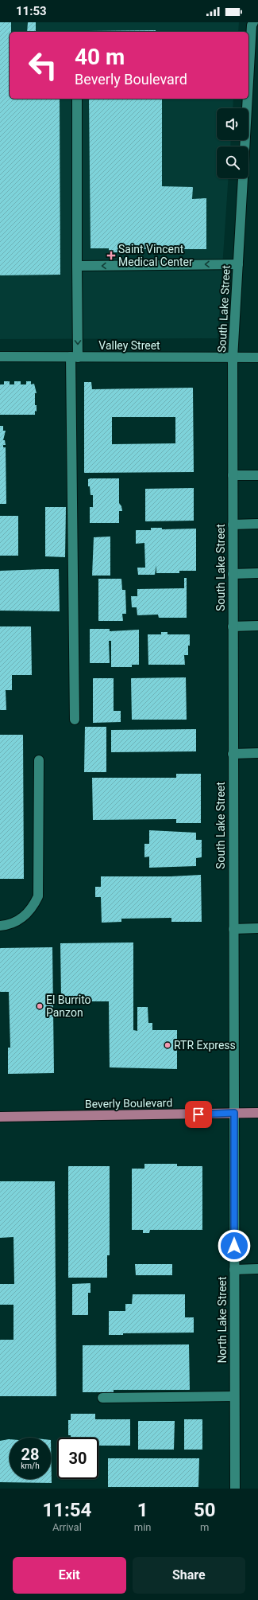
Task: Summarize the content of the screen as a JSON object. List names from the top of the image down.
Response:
{
  "streets": {
    "main road": ["Beverly Boulevard"],
    "street": ["South Lake Street", "Valley Street", "North Lake Street"]
  },
  "crossings": [
    ["South Lake Street", "Valley Street"],
    ["South Lake Street", "Beverly Boulevard"],
    ["South Lake Street", "North Lake Street"],
    ["Beverly Boulevard", "North Lake Street"]
  ],
  "places": {
    "health": ["Saint Vincent Medical Center"],
    "other": ["El Burrito Panzon", "RTR Express"]
  },
  "page": {
    "status": "11:53",
    "turn": ["40 m", "Beverly Boulevard"],
    "speed": "28 km/h",
    "limit": "30",
    "eta": [
      "11:54",
      "Arrival",
      "1",
      "min",
      "50",
      "m"
    ],
    "buttons": ["Exit", "Share"]
  }
}
